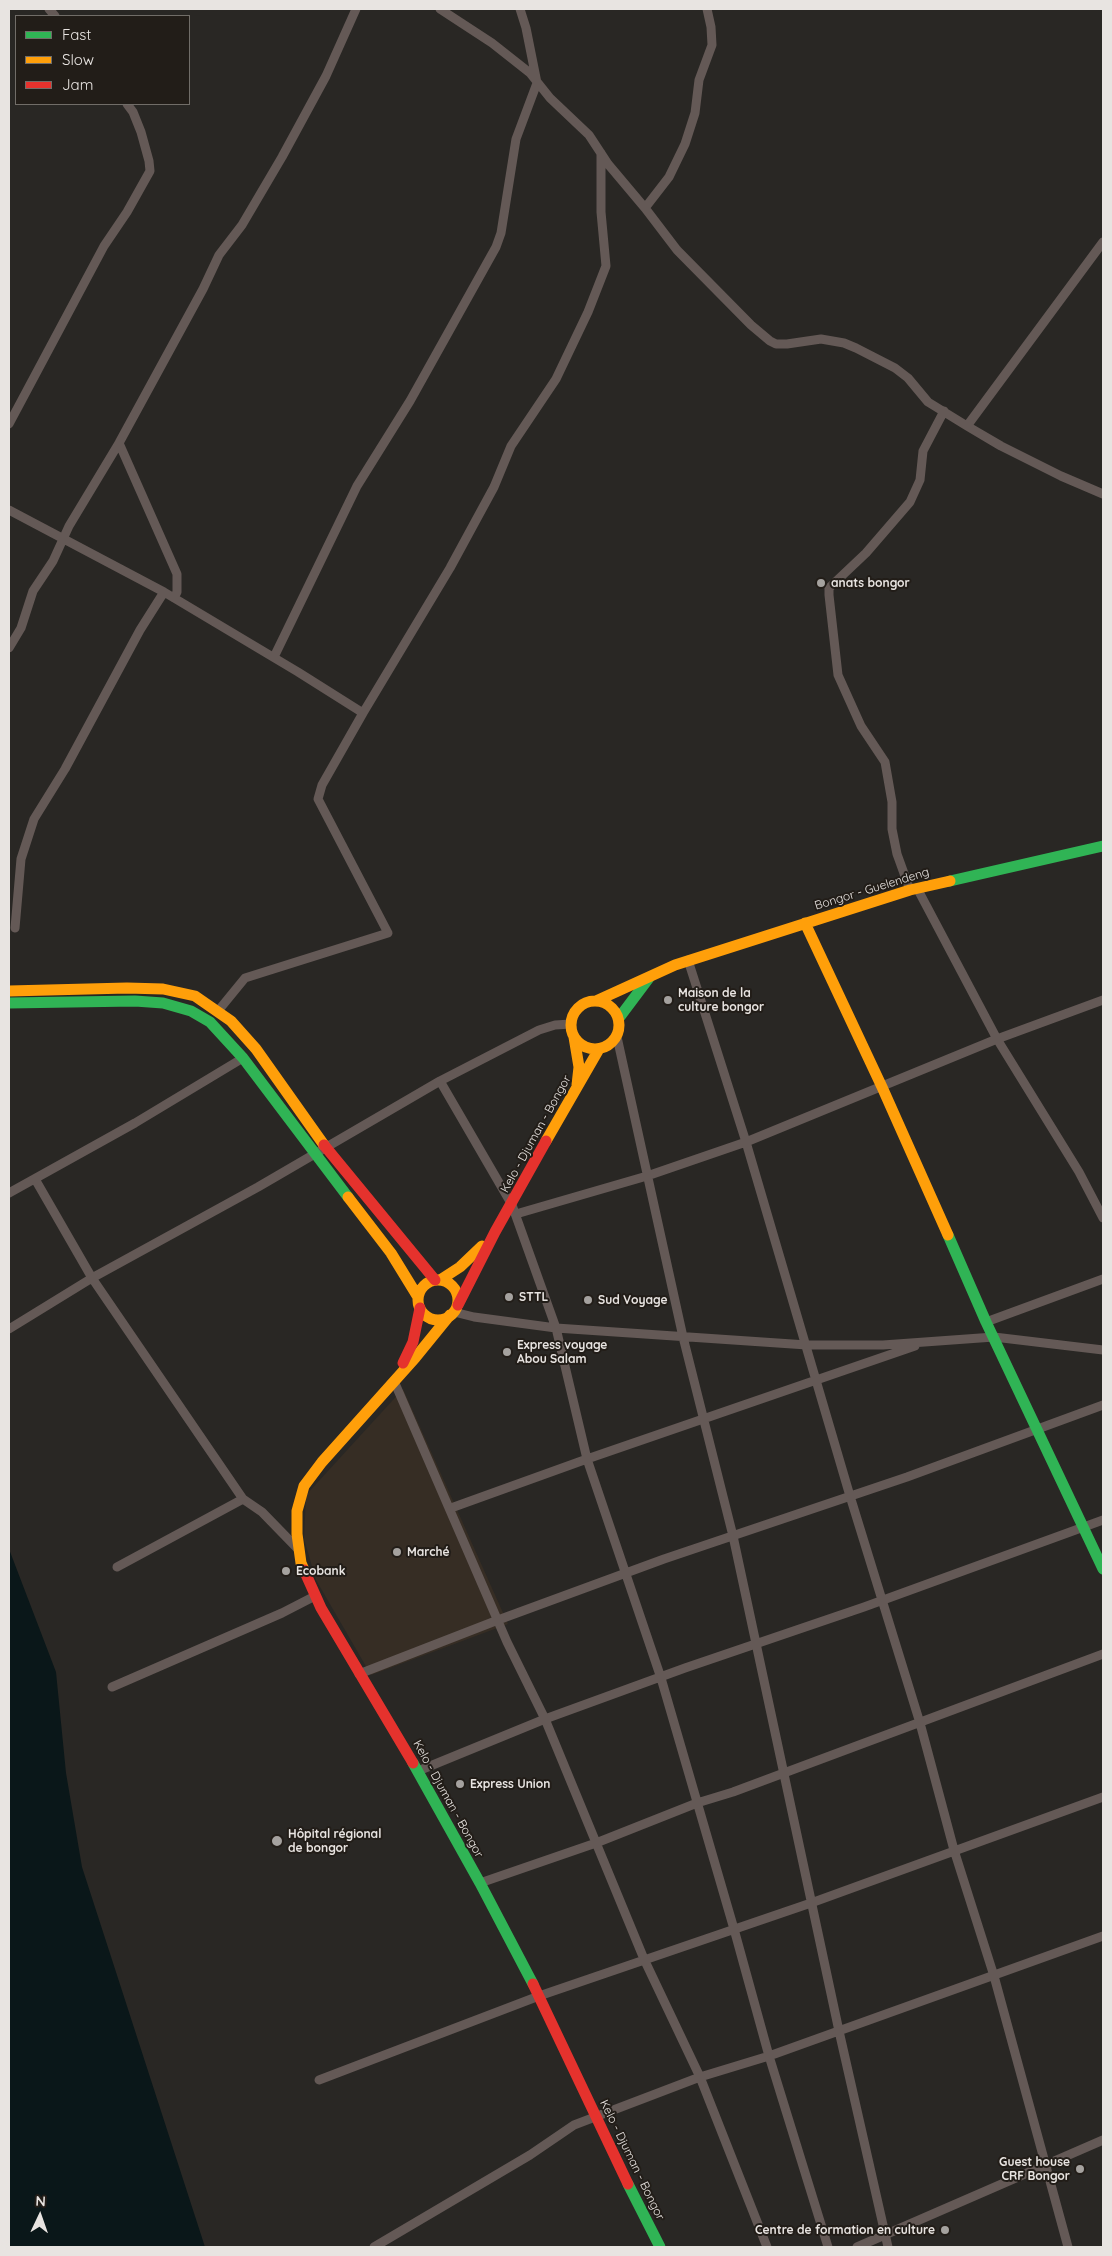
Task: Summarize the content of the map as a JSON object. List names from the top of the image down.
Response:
{
  "streets": {
    "main road": ["Bongor - Guelendeng", "Kelo - Djuman - Bongor"]
  },
  "crossings": [
    ["Bongor - Guelendeng", "Kelo - Djuman - Bongor"]
  ],
  "places": [
    "anats bongor",
    "Maison de la culture bongor",
    "STTL",
    "Sud Voyage",
    "Express voyage Abou Salam",
    "Marché",
    "Ecobank",
    "Express Union",
    "Hôpital régional de bongor",
    "Guest house CRF Bongor",
    "Centre de formation en culture"
  ],
  "legend": ["Fast", "Slow", "Jam"],
  "north": "top"
}
